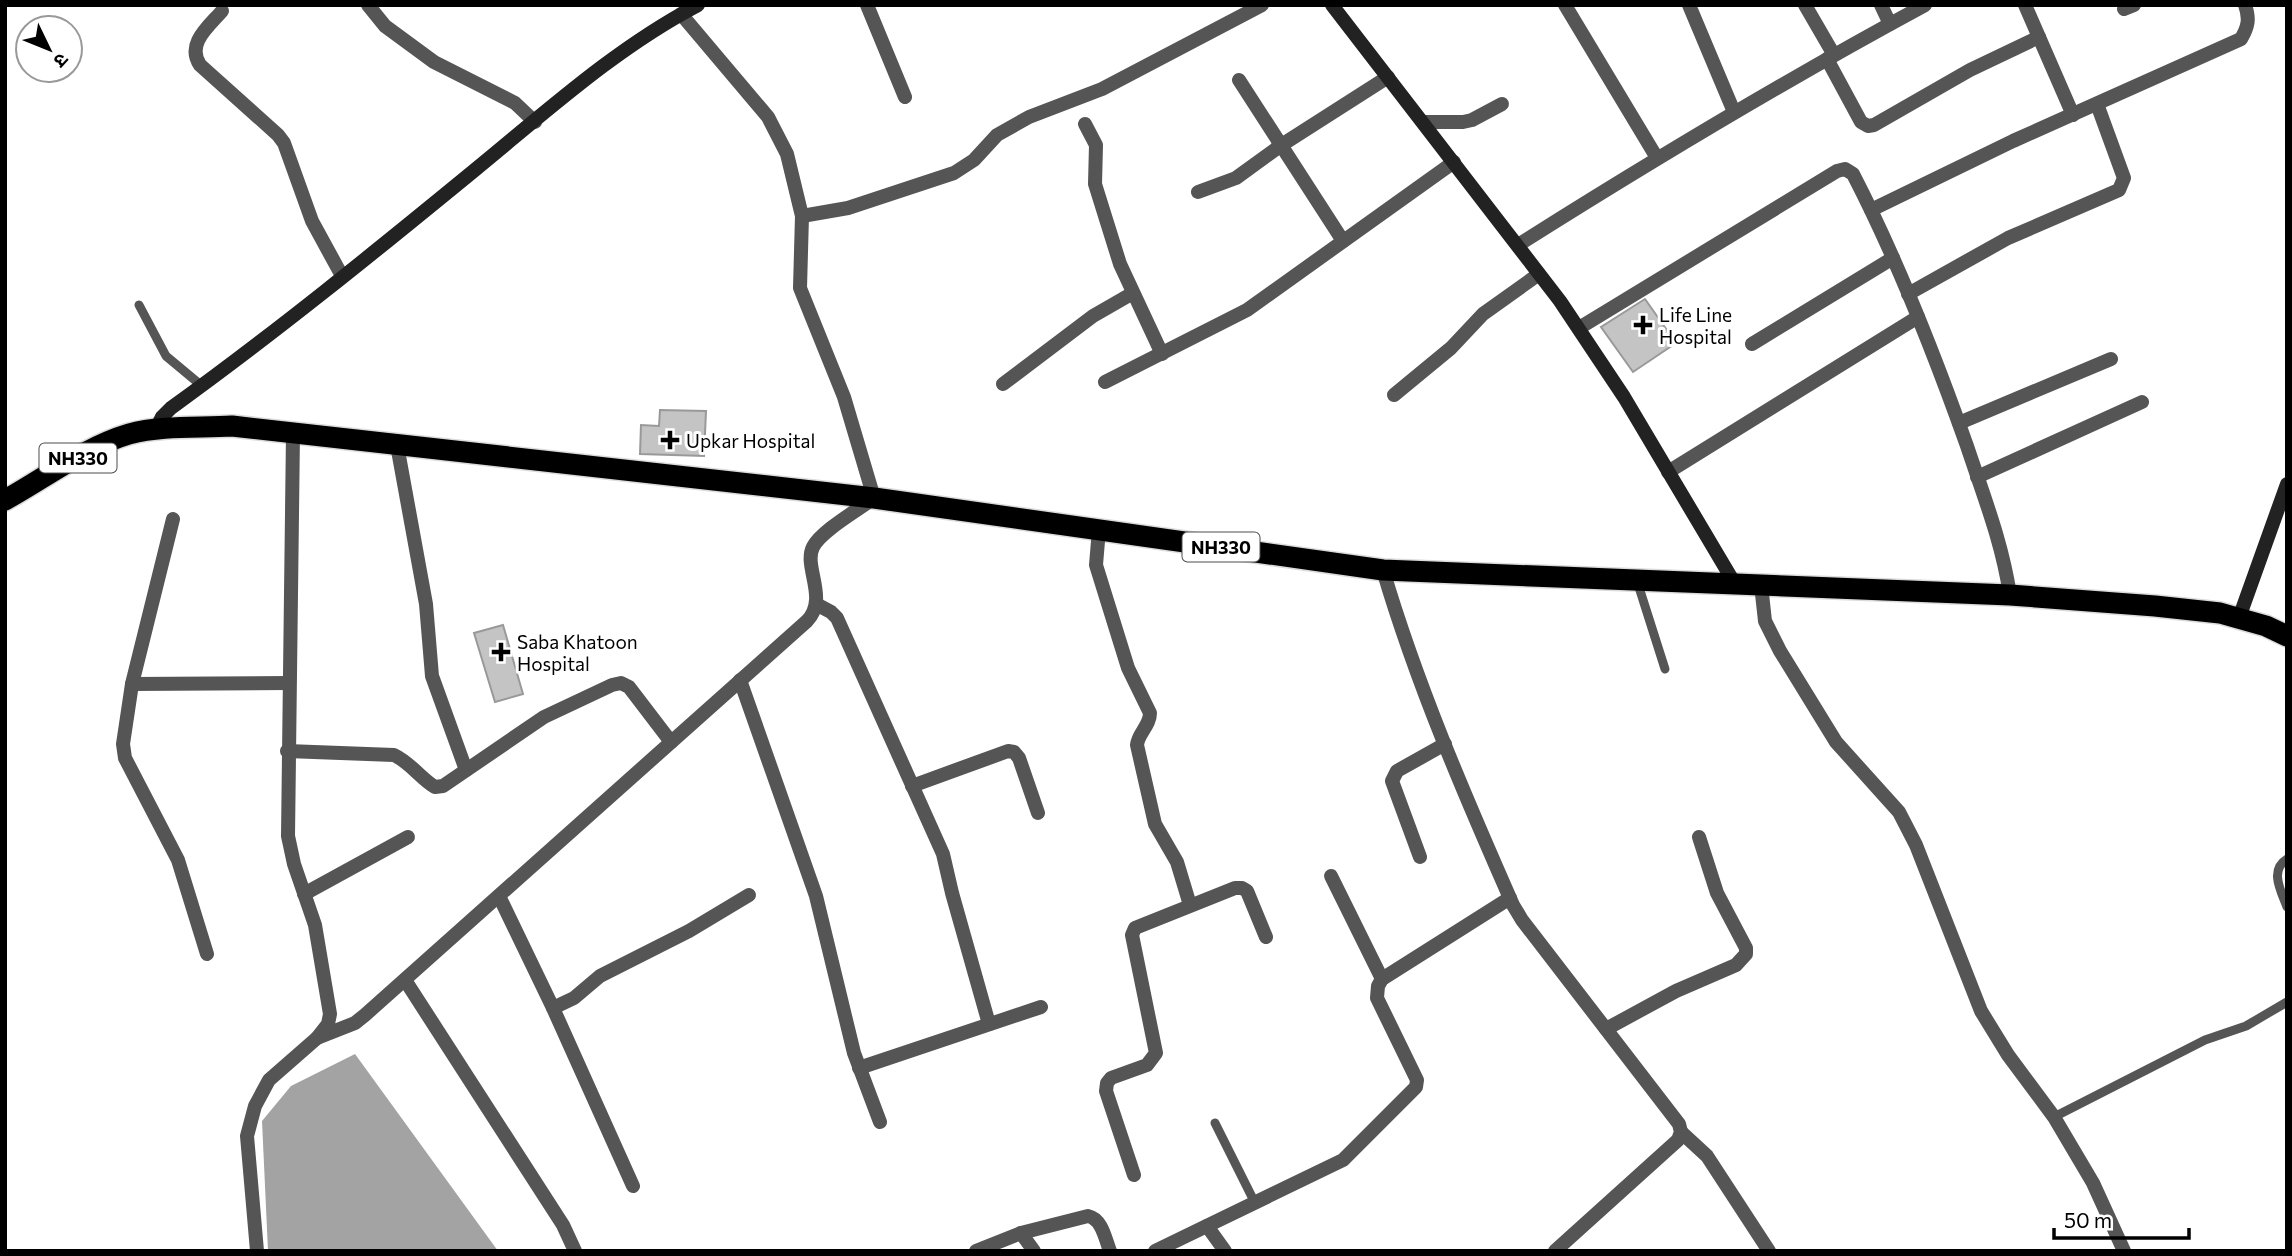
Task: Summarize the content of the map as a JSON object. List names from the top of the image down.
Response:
{
  "streets": {
    "highway": ["NH330"]
  },
  "places": {
    "health": ["Life Line Hospital", "Upkar Hospital", "Saba Khatoon Hospital"]
  },
  "scale_bar": "50 m",
  "north": "bottom right"
}
